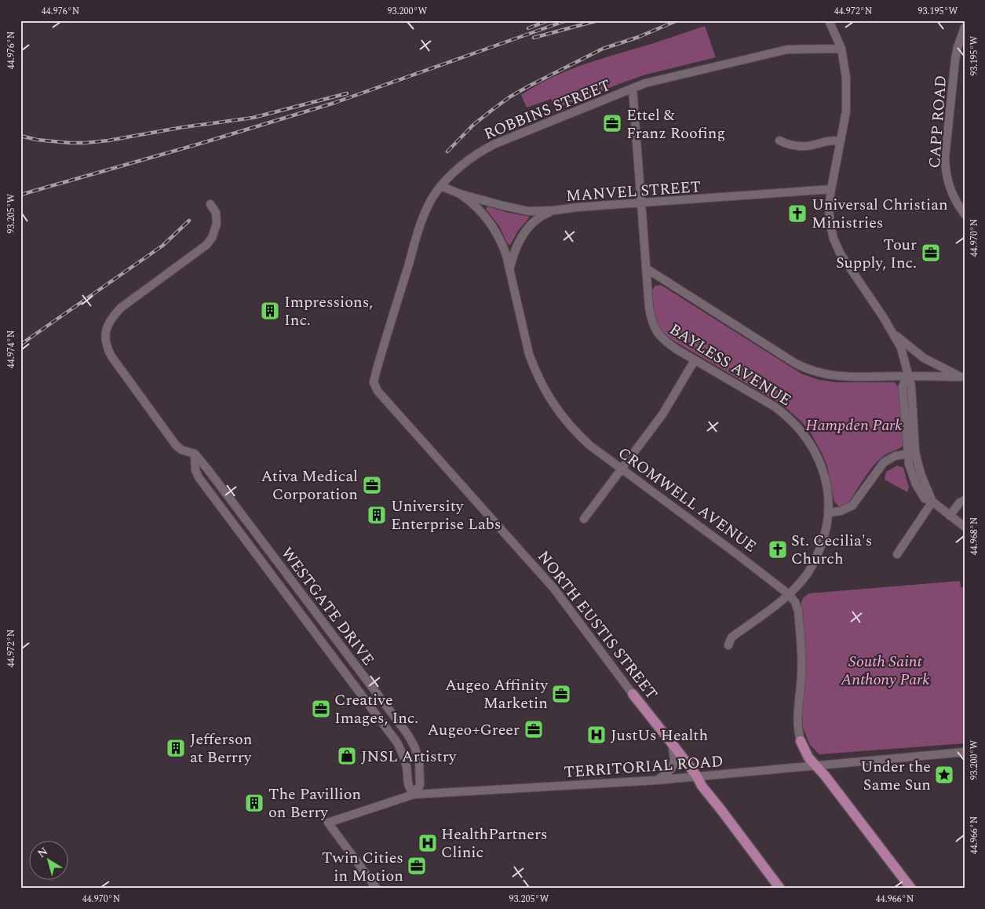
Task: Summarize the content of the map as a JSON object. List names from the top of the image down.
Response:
{
  "streets": {
    "main road": ["CROMWELL AVENUE", "NORTH EUSTIS STREET"],
    "street": [
      "ROBBINS STREET",
      "CAPP ROAD",
      "MANVEL STREET",
      "BAYLESS AVENUE",
      "WESTGATE DRIVE",
      "TERRITORIAL ROAD"
    ]
  },
  "crossings": [
    ["ROBBINS STREET", "MANVEL STREET"],
    ["ROBBINS STREET", "BAYLESS AVENUE"],
    ["ROBBINS STREET", "NORTH EUSTIS STREET"],
    ["MANVEL STREET", "BAYLESS AVENUE"],
    ["MANVEL STREET", "CROMWELL AVENUE"],
    ["BAYLESS AVENUE", "CROMWELL AVENUE"],
    ["CROMWELL AVENUE", "TERRITORIAL ROAD"],
    ["WESTGATE DRIVE", "TERRITORIAL ROAD"],
    ["NORTH EUSTIS STREET", "TERRITORIAL ROAD"]
  ],
  "parks": ["Hampden Park", "South Saint Anthony Park"],
  "places": {
    "office": [
      "Ettel & Franz Roofing",
      "Tour Supply, Inc.",
      "Ativa Medical Corporation",
      "Augeo Affinity Marketin",
      "Creative Images, Inc.",
      "Augeo+Greer",
      "Twin Cities in Motion"
    ],
    "church": ["Universal Christian Ministries", "St. Cecilia's Church"],
    "building": [
      "Impressions, Inc.",
      "University Enterprise Labs",
      "Jefferson at Berrry",
      "The Pavillion on Berry"
    ],
    "hospital": ["JustUs Health", "HealthPartners Clinic"],
    "shop": ["JNSL Artistry"],
    "place": ["Under the Same Sun"]
  },
  "north": "top left",
  "coordinates": [
    "44.976°N",
    "93.200°W",
    "44.972°N",
    "93.195°W",
    "93.205°W",
    "44.970°N",
    "44.974°N",
    "44.968°N",
    "44.966°N"
  ]
}
